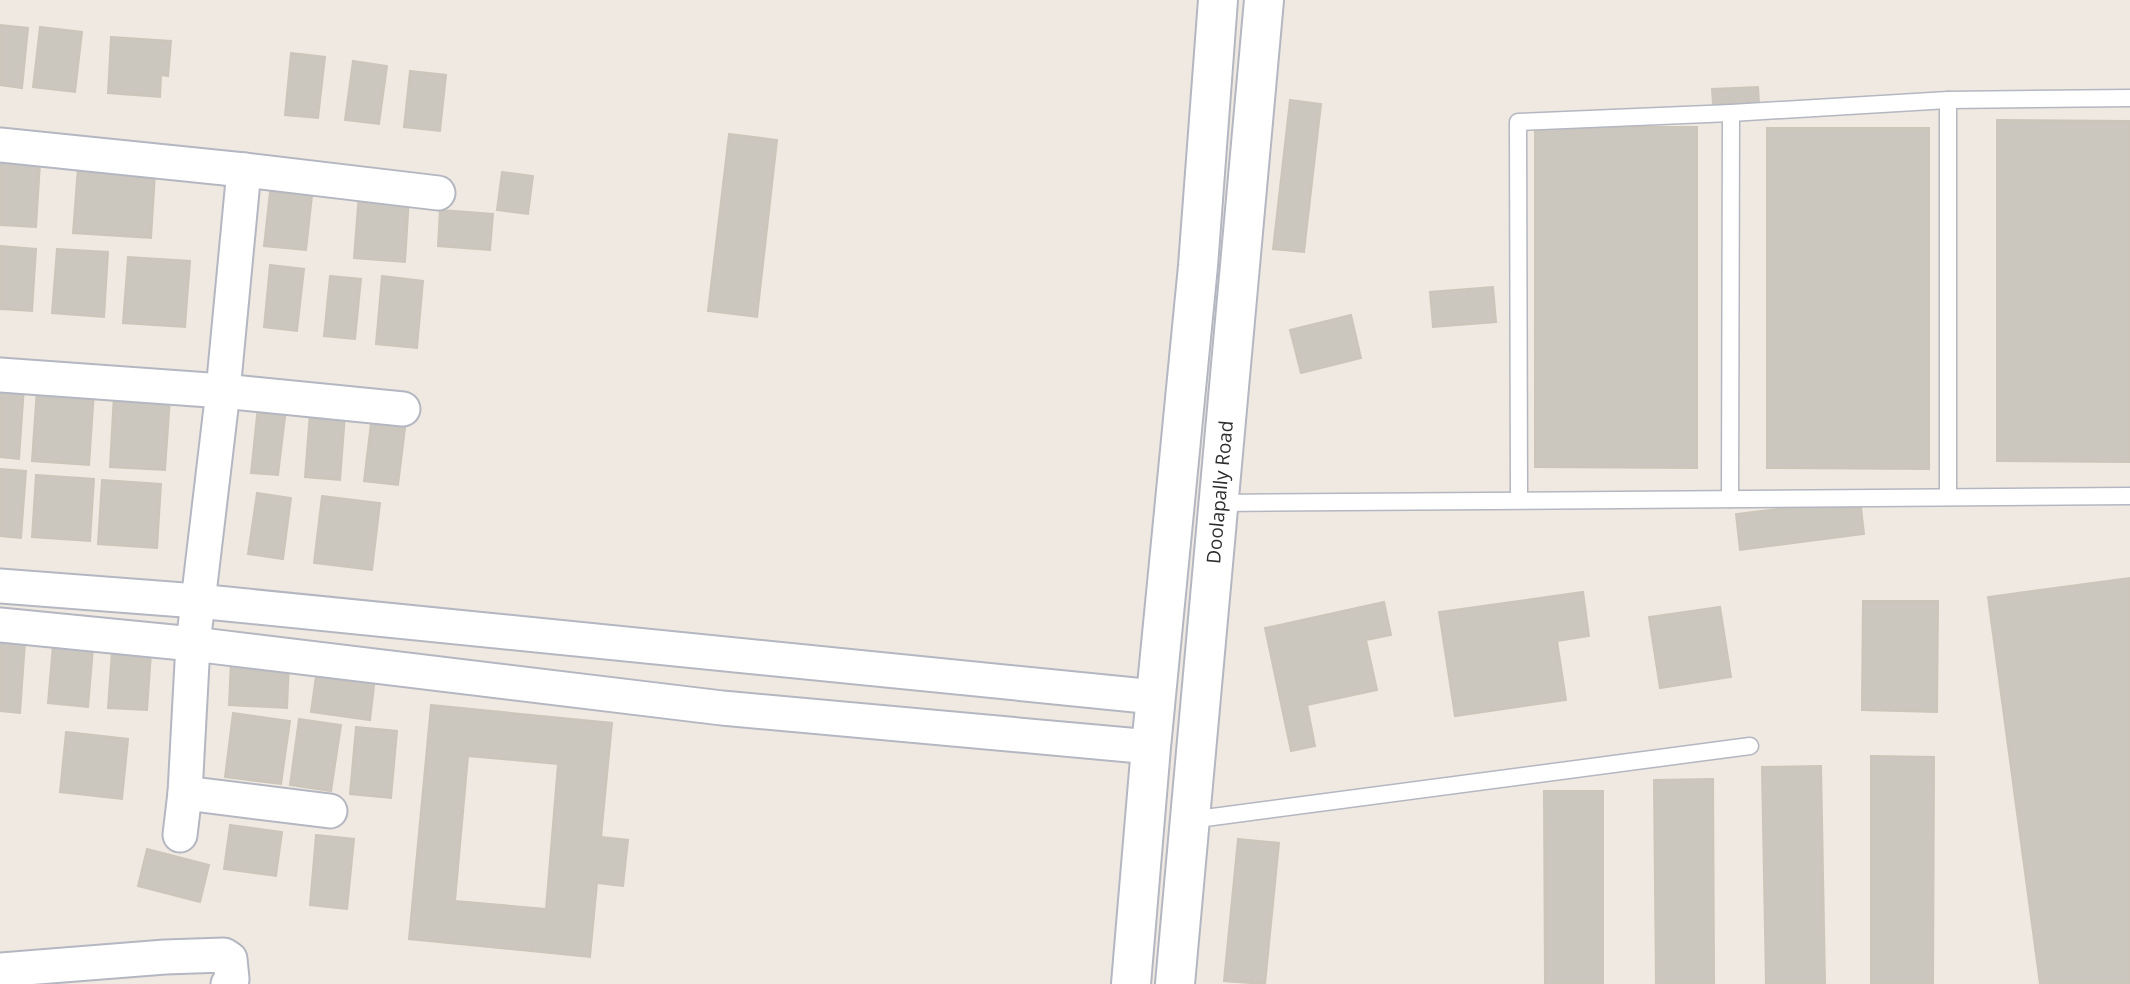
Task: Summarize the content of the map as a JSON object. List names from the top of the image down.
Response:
{
  "streets": {
    "main road": ["Doolapally Road"]
  }
}
